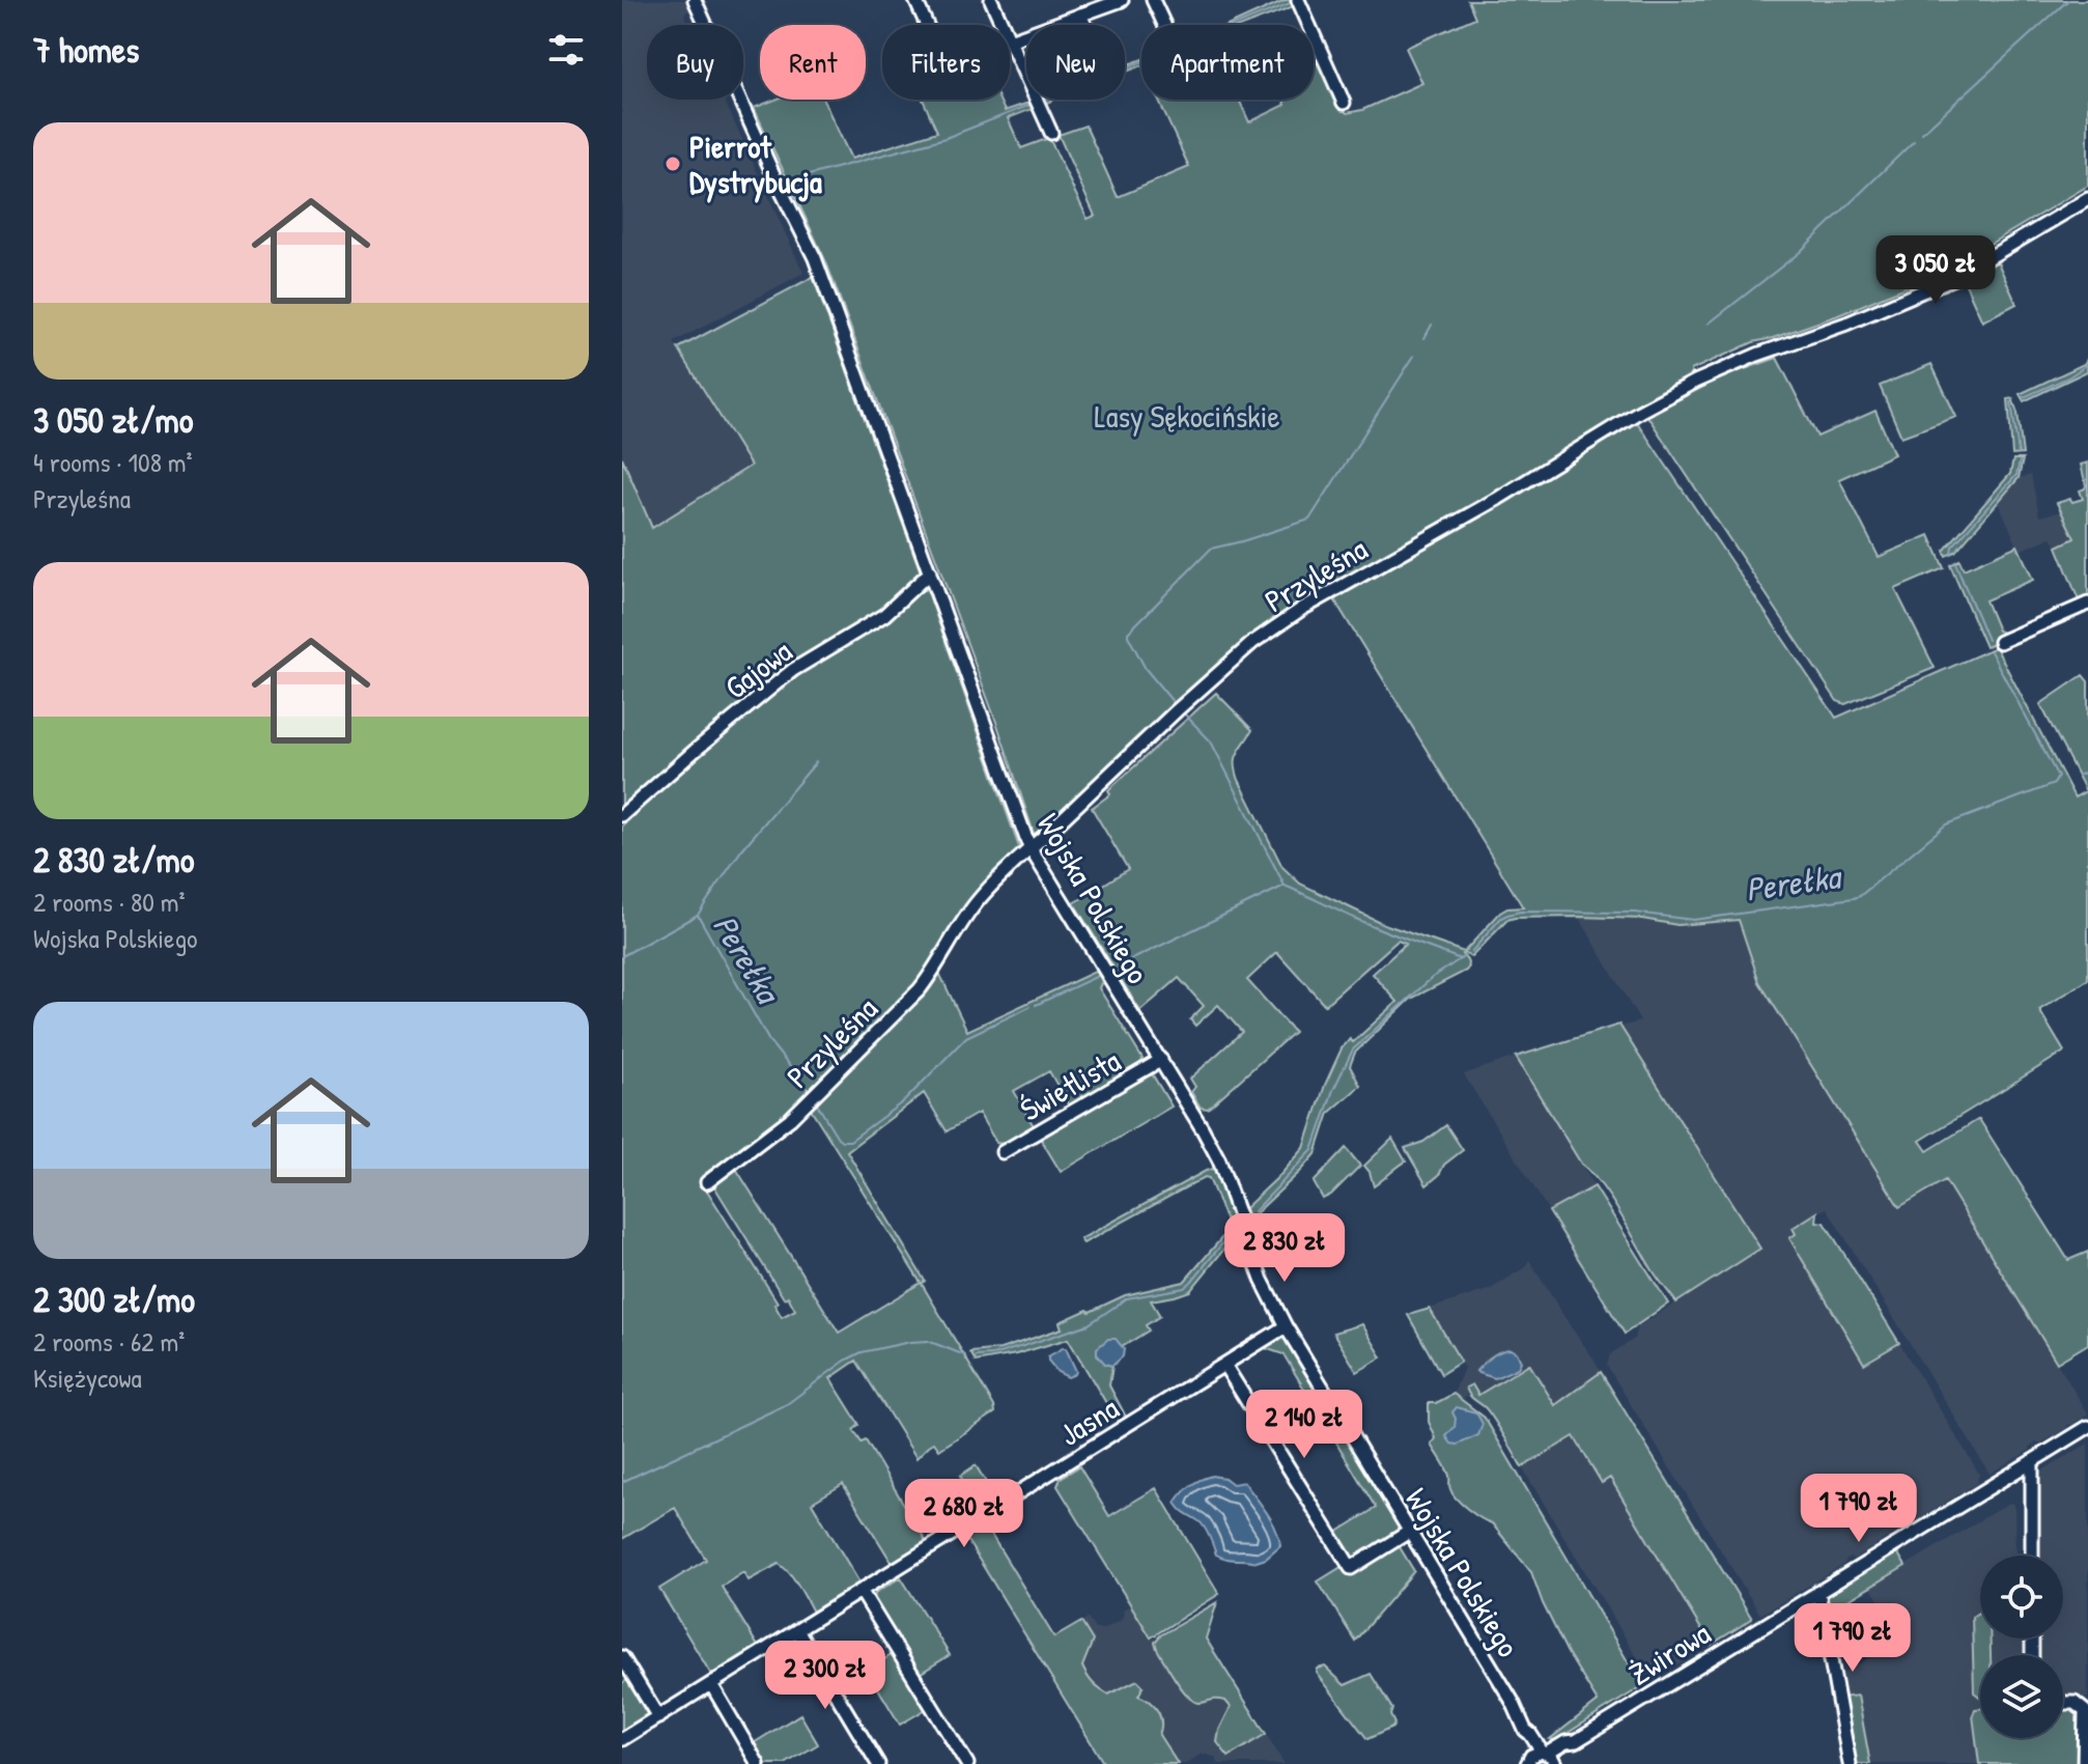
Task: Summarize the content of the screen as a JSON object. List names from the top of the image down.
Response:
{
  "streets": {
    "street": [
      "Przyleśna",
      "Gajowa",
      "Wojska Polskiego",
      "Świetlista",
      "Jasna",
      "Żwirowa"
    ]
  },
  "crossings": [
    ["Przyleśna", "Wojska Polskiego"],
    ["Gajowa", "Wojska Polskiego"],
    ["Wojska Polskiego", "Świetlista"],
    ["Wojska Polskiego", "Jasna"],
    ["Wojska Polskiego", "Żwirowa"]
  ],
  "water": ["Perełka"],
  "parks": ["Lasy Sękocińskie"],
  "places": ["Pierrot Dystrybucja"],
  "page": {
    "heading": "7 homes",
    "chip": [
      "Buy",
      "Rent",
      "Filters",
      "New",
      "Apartment"
    ],
    "list": [
      {
        "name": "3 050 zł/mo",
        "note": "4 rooms · 108 m² · Przyleśna"
      },
      {
        "name": "2 830 zł/mo",
        "note": "2 rooms · 80 m² · Wojska Polskiego"
      },
      {
        "name": "2 300 zł/mo",
        "note": "2 rooms · 62 m² · Księżycowa"
      }
    ],
    "price": [
      "3 050 zł",
      "2 830 zł",
      "2 140 zł",
      "1 790 zł",
      "2 680 zł",
      "1 790 zł",
      "2 300 zł"
    ]
  }
}
